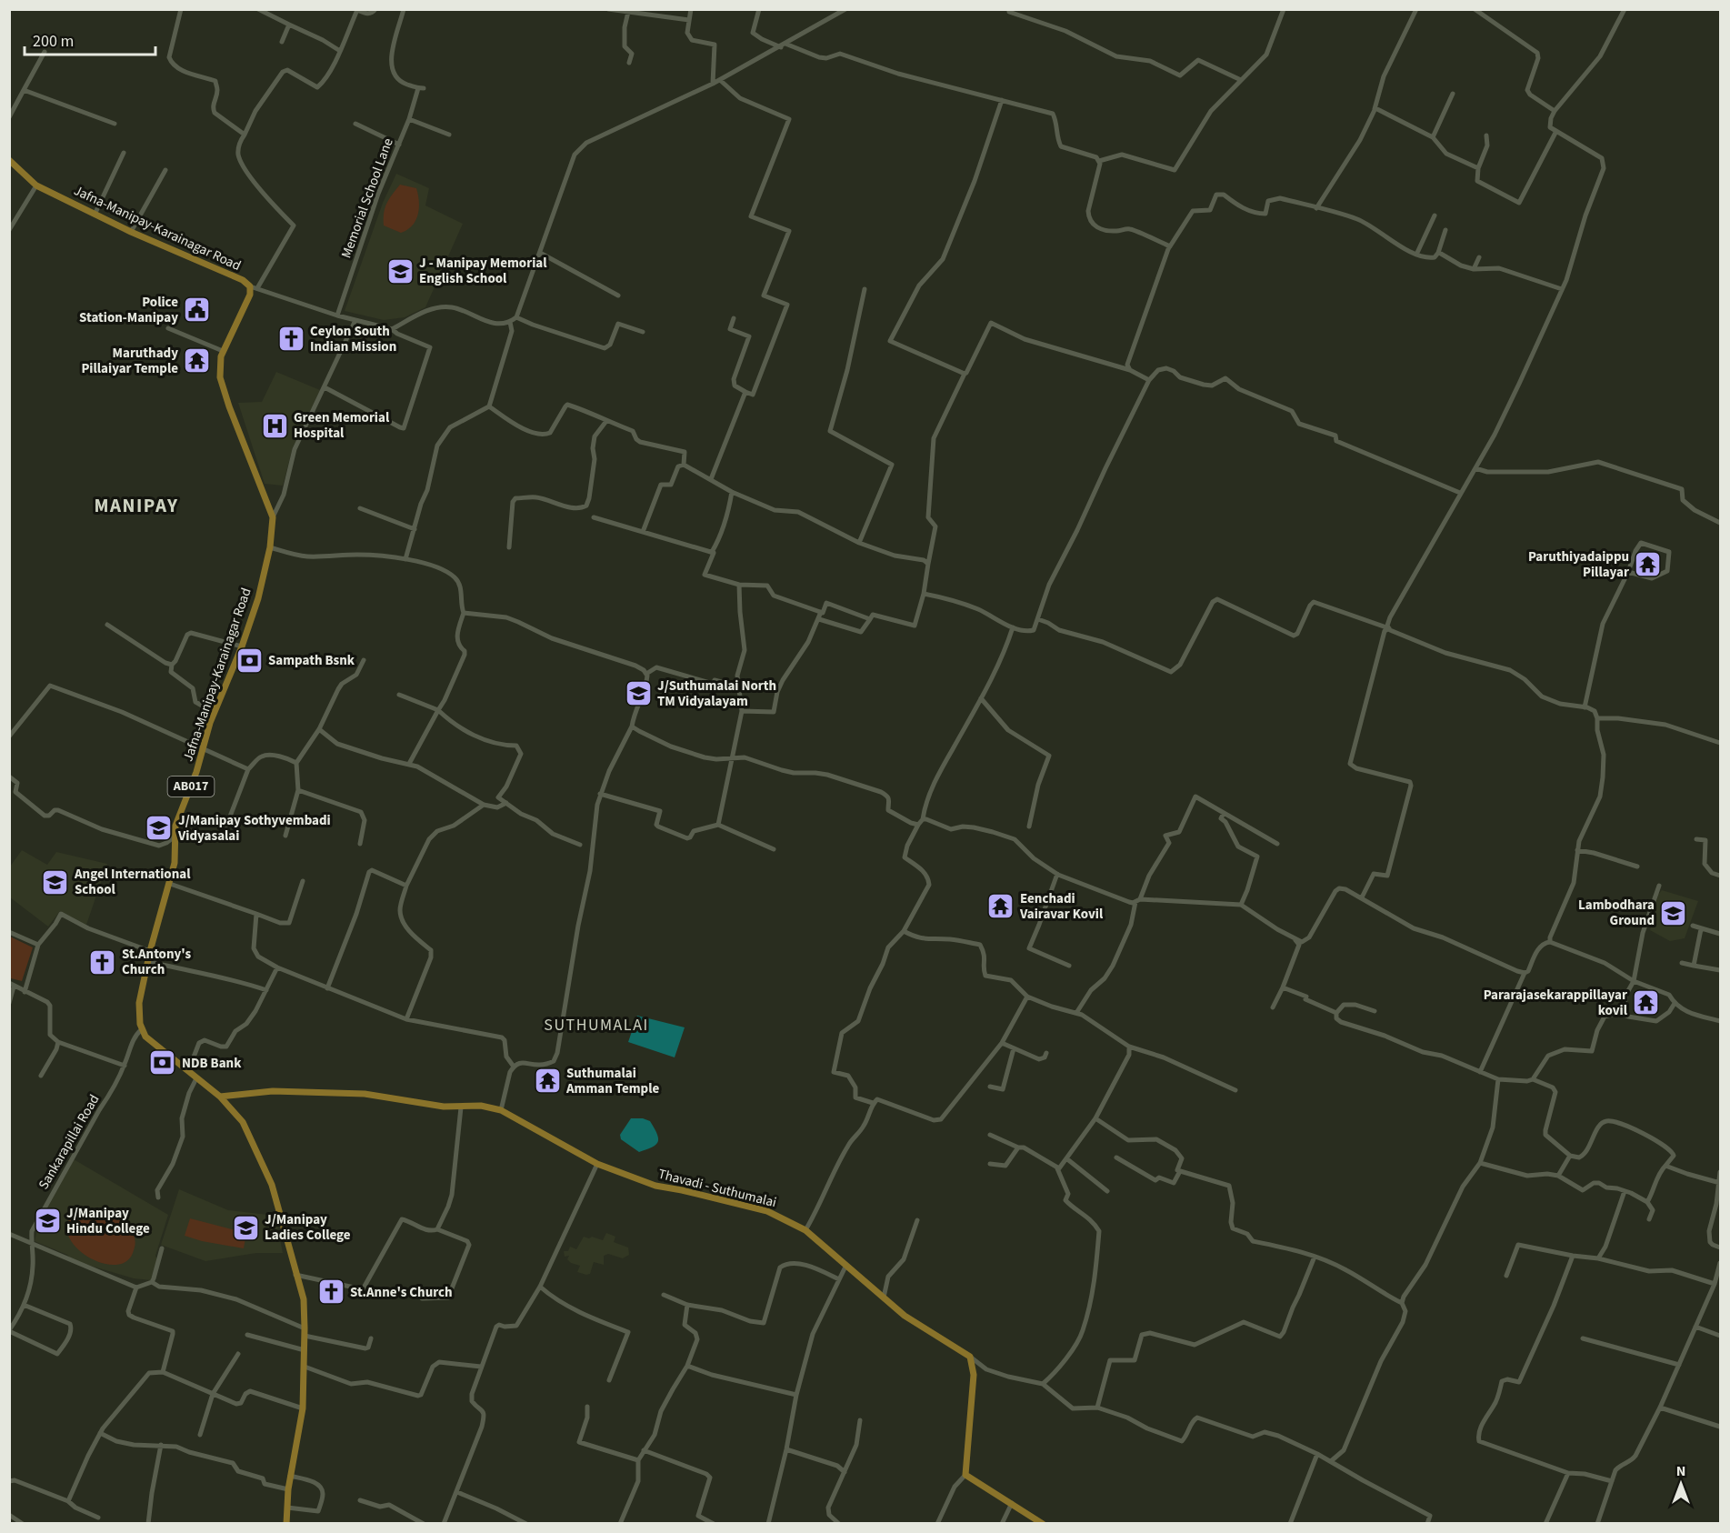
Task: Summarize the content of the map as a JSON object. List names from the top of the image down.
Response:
{
  "streets": {
    "main road": ["Jafna-Manipay-Karainagar Road", "AB017", "Thavadi - Suthumalai"],
    "street": ["Memorial School Lane", "Sankarapillai Road"]
  },
  "crossings": [
    ["Jafna-Manipay-Karainagar Road", "Sankarapillai Road"]
  ],
  "districts": ["MANIPAY", "SUTHUMALAI"],
  "places": {
    "school or university": [
      "J - Manipay Memorial English School",
      "J/Suthumalai North TM Vidyalayam",
      "J/Manipay Sothyvembadi Vidyasalai",
      "Angel International School",
      "Lambodhara Ground",
      "J/Manipay Hindu College",
      "J/Manipay Ladies College"
    ],
    "public building": ["Police Station-Manipay"],
    "church": ["Ceylon South Indian Mission", "St.Antony's Church", "St.Anne's Church"],
    "temple": [
      "Maruthady Pillaiyar Temple",
      "Paruthiyadaippu Pillayar",
      "Eenchadi Vairavar Kovil",
      "Pararajasekarappillayar kovil",
      "Suthumalai Amman Temple"
    ],
    "hospital": ["Green Memorial Hospital"],
    "bank": ["Sampath Bsnk", "NDB Bank"]
  },
  "scale_bar": "200 m",
  "north": "top"
}
